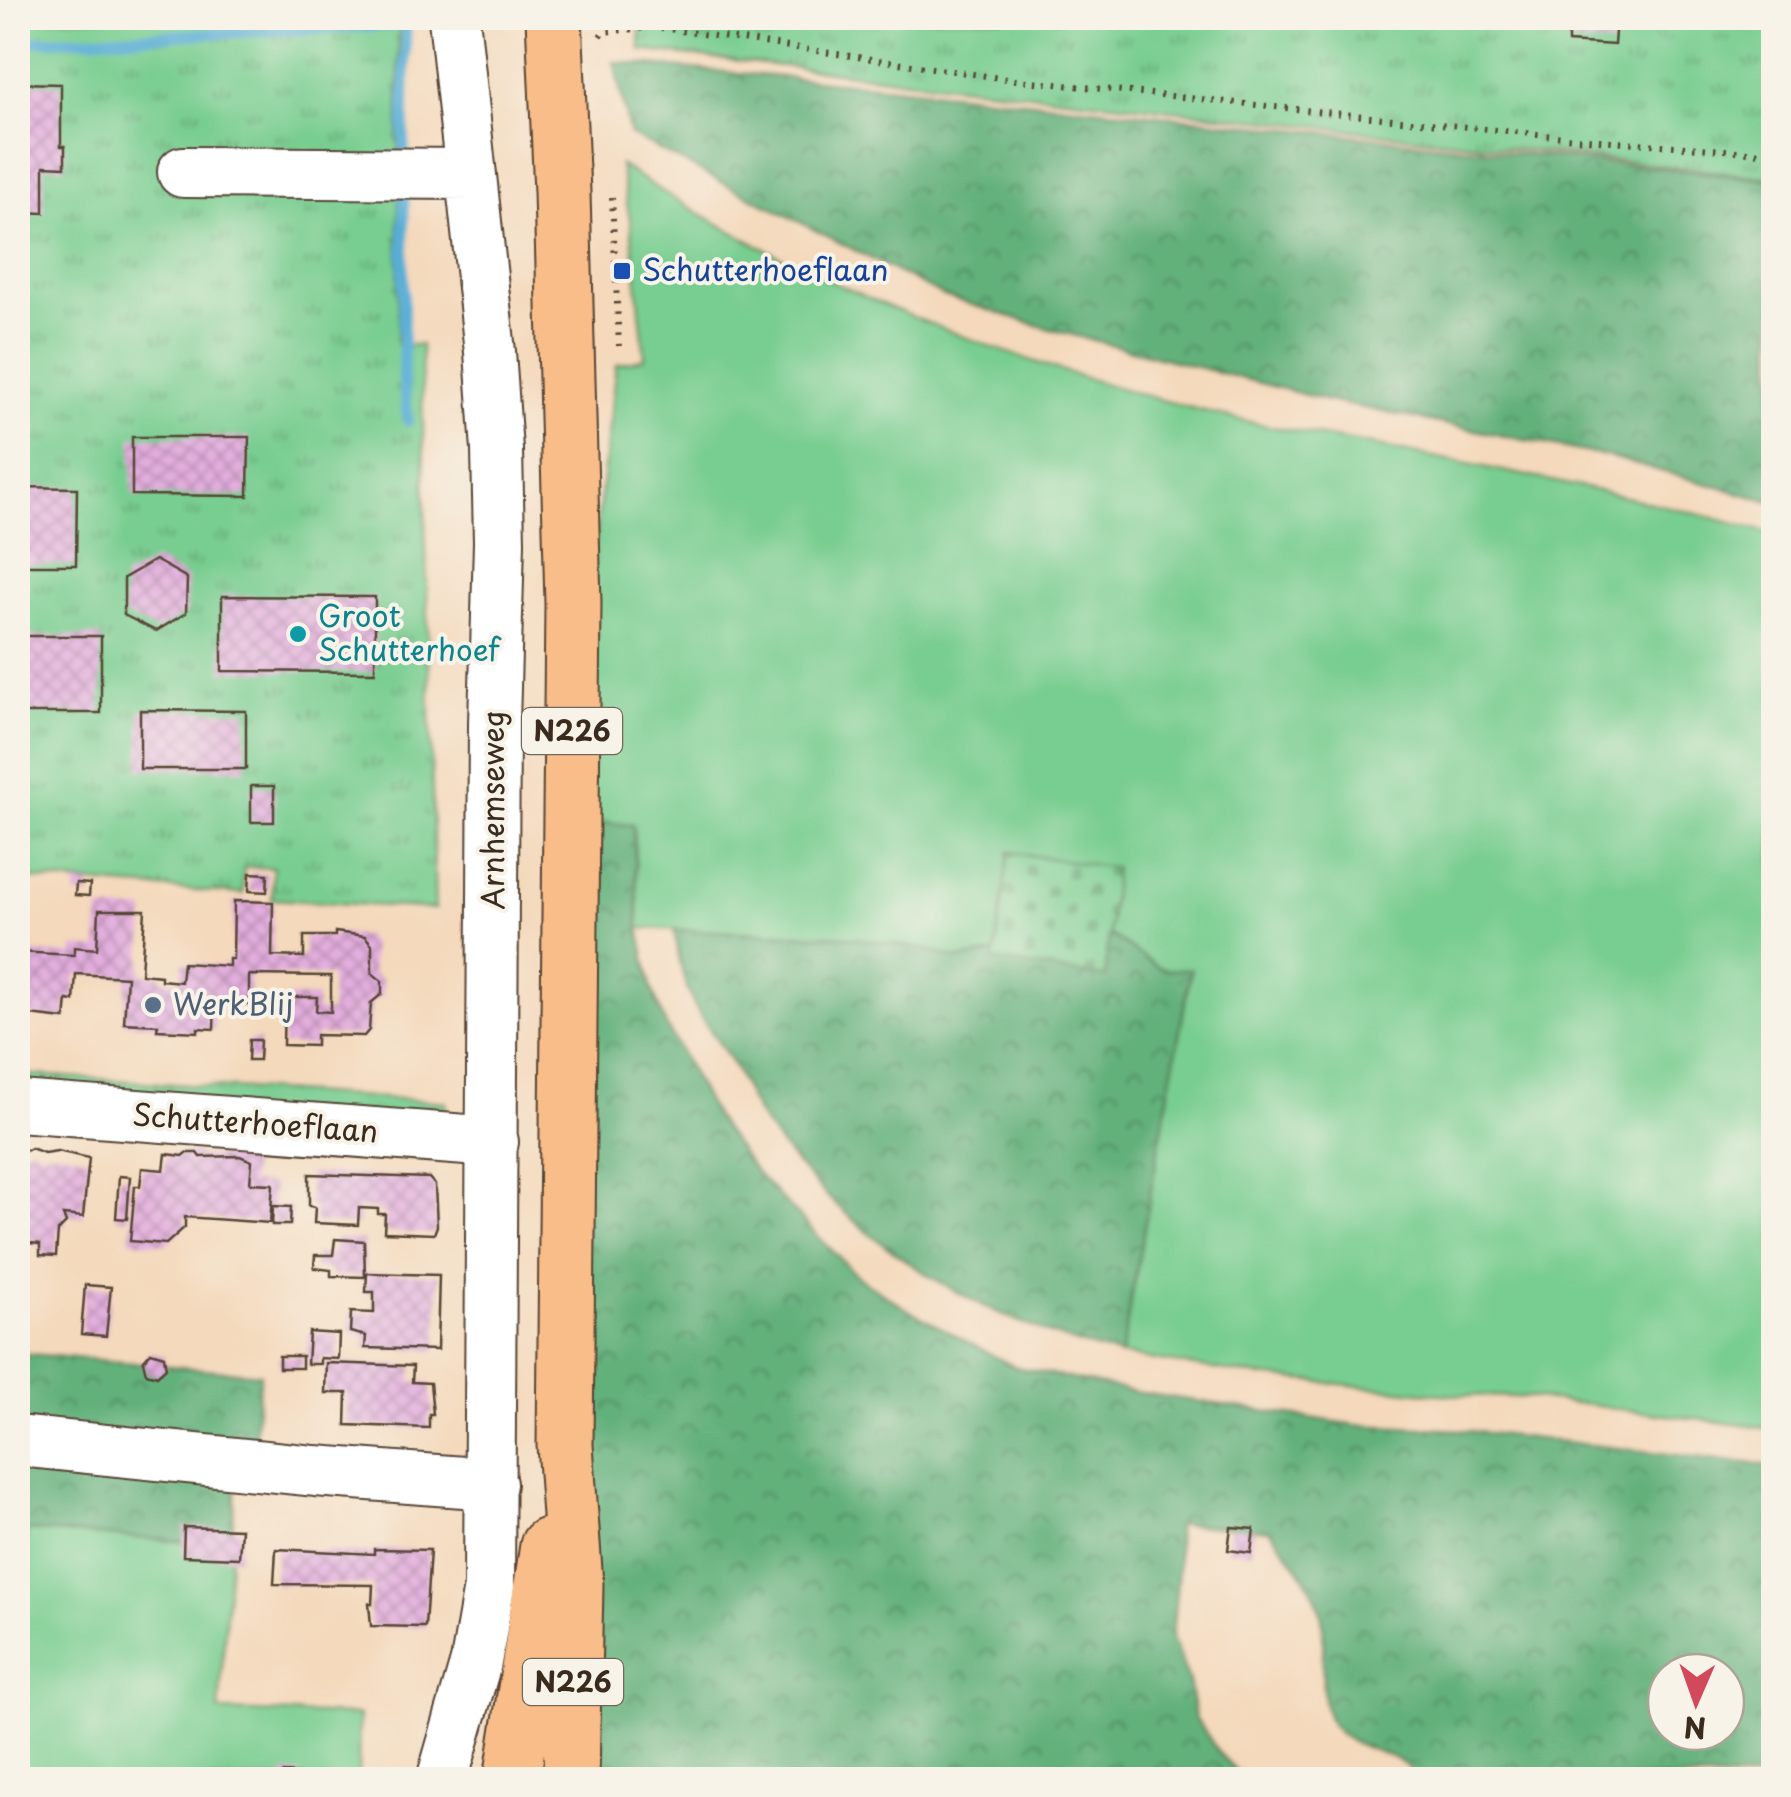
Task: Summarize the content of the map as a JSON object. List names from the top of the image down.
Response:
{
  "streets": {
    "main road": ["N226"],
    "street": ["Arnhemseweg", "Schutterhoeflaan"]
  },
  "crossings": [
    ["Arnhemseweg", "Schutterhoeflaan"]
  ],
  "places": {
    "transit": ["Schutterhoeflaan"],
    "other": ["Groot Schutterhoef", "WerkBlij"]
  },
  "north": "bottom"
}
